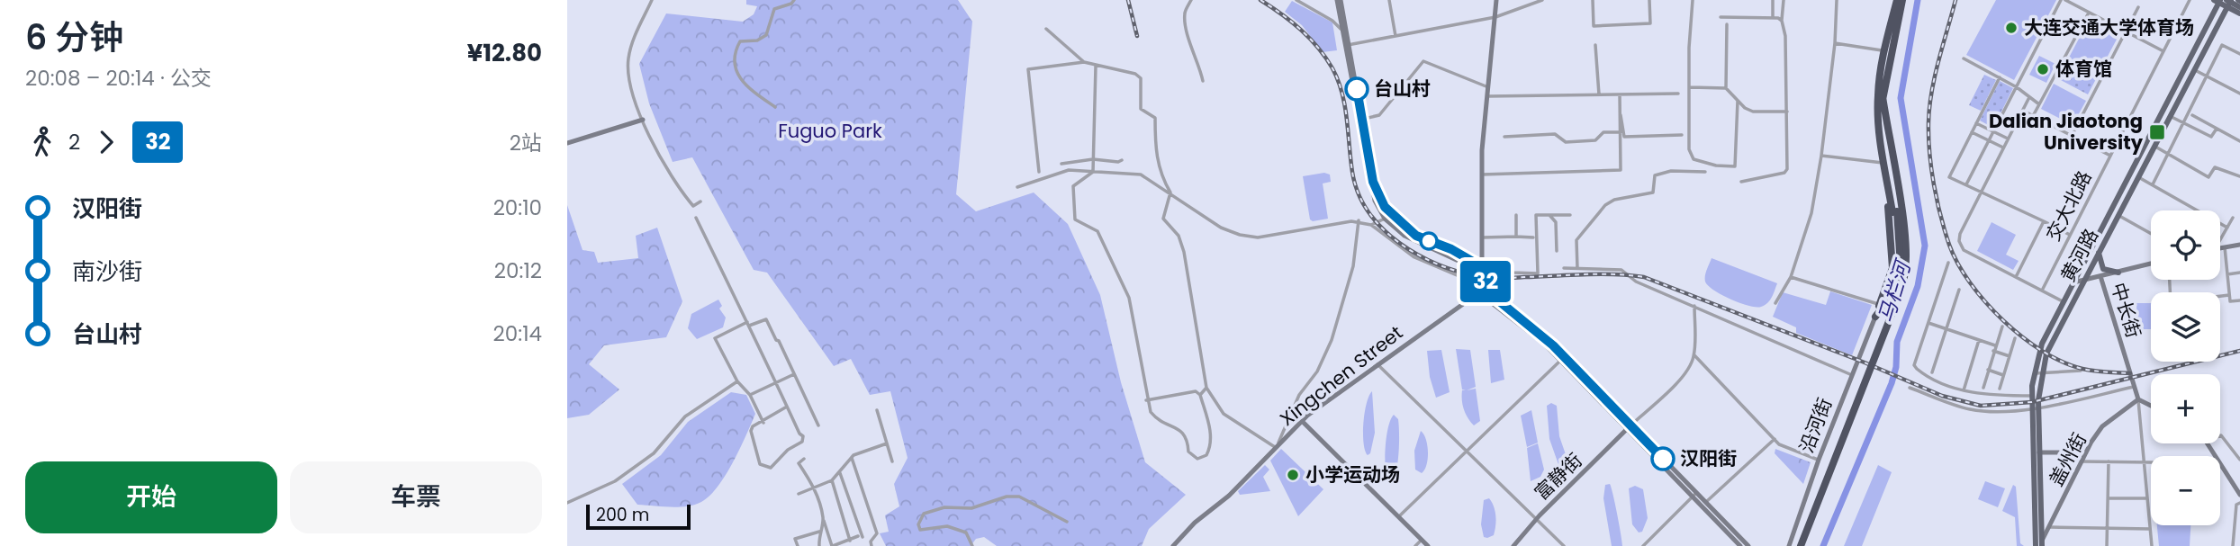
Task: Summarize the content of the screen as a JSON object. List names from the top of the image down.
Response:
{
  "streets": {
    "main road": ["黄河路"],
    "street": [
      "交大北路",
      "中长街",
      "Xingchen Street",
      "沿河街",
      "盖州街",
      "富静街"
    ]
  },
  "crossings": [
    ["黄河路", "盖州街"],
    ["中长街", "盖州街"]
  ],
  "water": ["马栏河"],
  "parks": ["Fuguo Park"],
  "places": {
    "other": [
      "大连交通大学体育场",
      "体育馆",
      "台山村",
      "汉阳街",
      "小学运动场"
    ],
    "transit": ["Dalian Jiaotong University"]
  },
  "lines": ["bus line 32"],
  "scale_bar": "200 m",
  "page": {
    "heading": ["6 分钟", "20:08 – 20:14 · 公交", "¥12.80"],
    "on_map": "32",
    "legs": ["2", "32", "2站"],
    "list": [
      {
        "name": "汉阳街",
        "value": "20:10"
      },
      {
        "name": "南沙街",
        "value": "20:12"
      },
      {
        "name": "台山村",
        "value": "20:14"
      }
    ],
    "map_buttons": ["+", "−"],
    "buttons": ["开始", "车票"],
    "scale": "200 m"
  }
}
